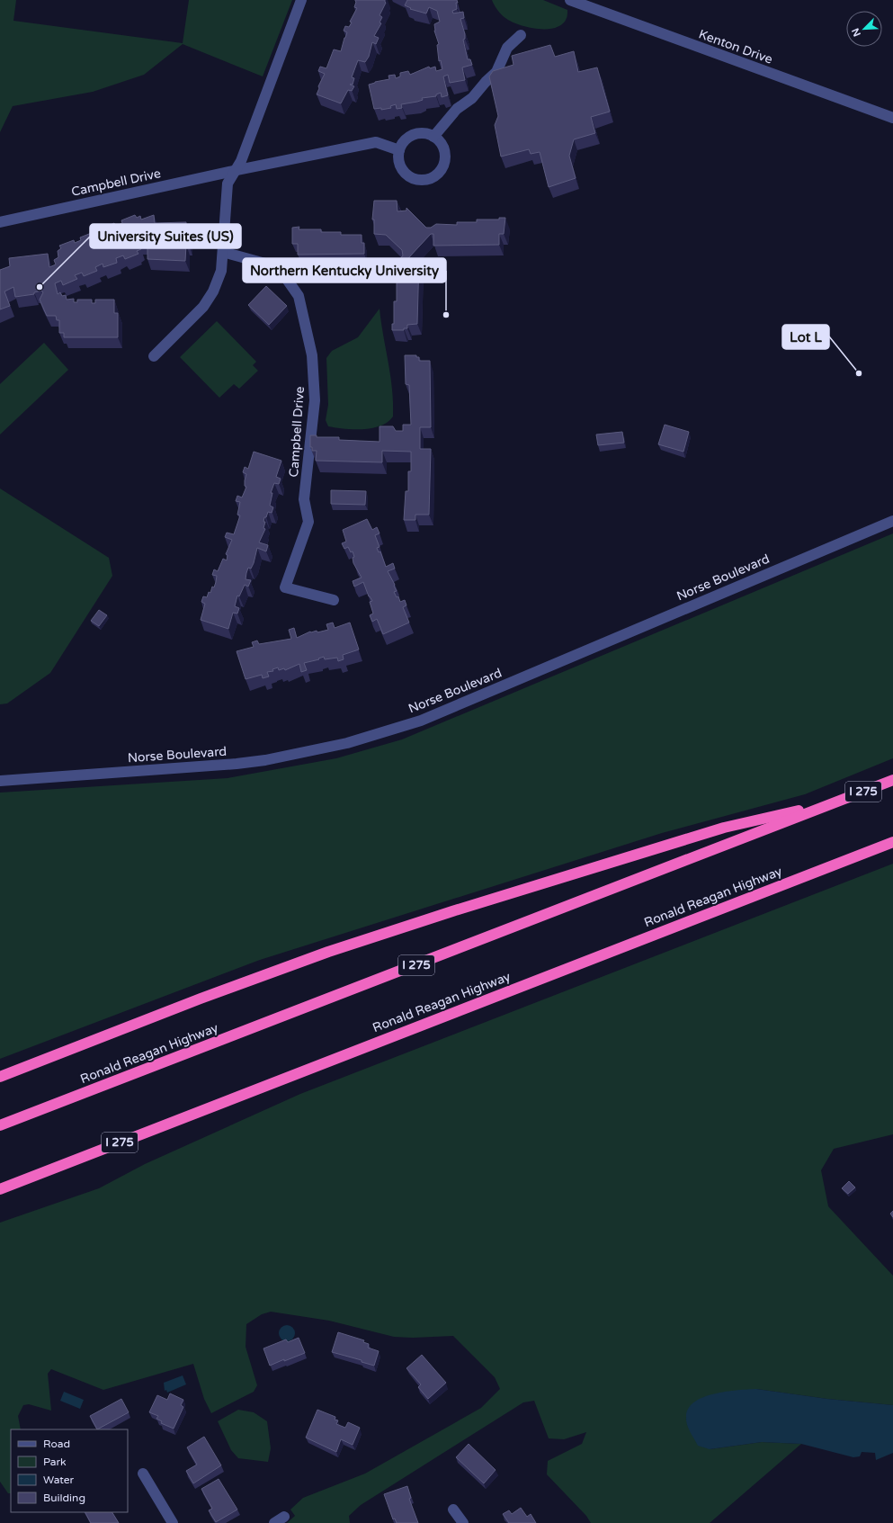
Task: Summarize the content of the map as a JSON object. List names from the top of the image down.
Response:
{
  "streets": {
    "highway": ["I 275", "Ronald Reagan Highway"],
    "street": ["Kenton Drive", "Campbell Drive", "Norse Boulevard"]
  },
  "places": ["University Suites (US)", "Northern Kentucky University", "Lot L"],
  "legend": [
    "Road",
    "Park",
    "Water",
    "Building"
  ],
  "north": "bottom left"
}
